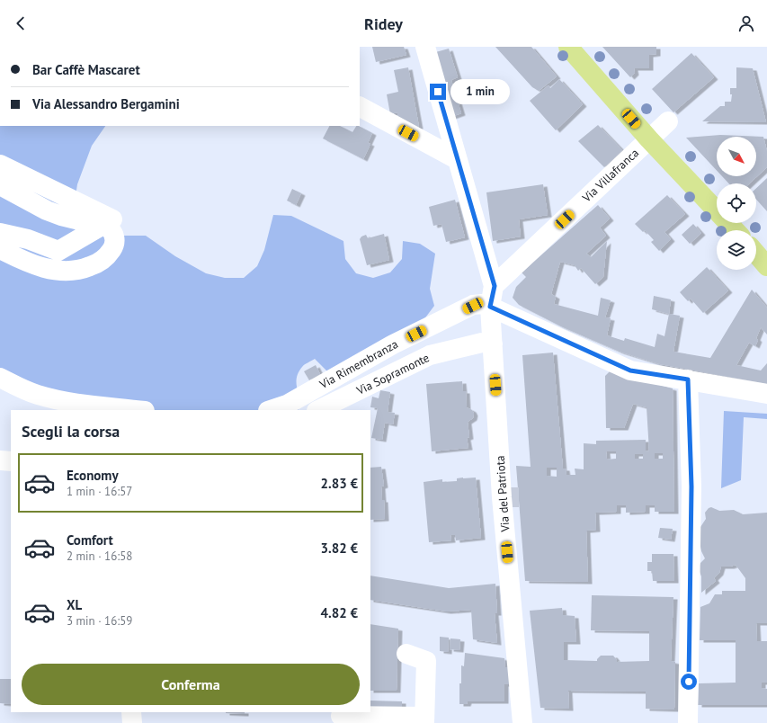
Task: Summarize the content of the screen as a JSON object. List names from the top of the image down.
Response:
{
  "streets": {
    "street": [
      "Via Villafranca",
      "Via Rimembranza",
      "Via Sopramonte",
      "Via del Patriota"
    ]
  },
  "crossings": [
    ["Via Villafranca", "Via del Patriota"],
    ["Via Rimembranza", "Via del Patriota"],
    ["Via Sopramonte", "Via del Patriota"]
  ],
  "north": "bottom right",
  "page": {
    "header": "Ridey",
    "banner": ["Bar Caffè Mascaret", "Via Alessandro Bergamini"],
    "bubble": "1 min",
    "heading": "Scegli la corsa",
    "list": [
      {
        "name": "Economy",
        "note": "1 min · 16:57",
        "value": "2.83 €"
      },
      {
        "name": "Comfort",
        "note": "2 min · 16:58",
        "value": "3.82 €"
      },
      {
        "name": "XL",
        "note": "3 min · 16:59",
        "value": "4.82 €"
      }
    ],
    "buttons": "Conferma"
  }
}
